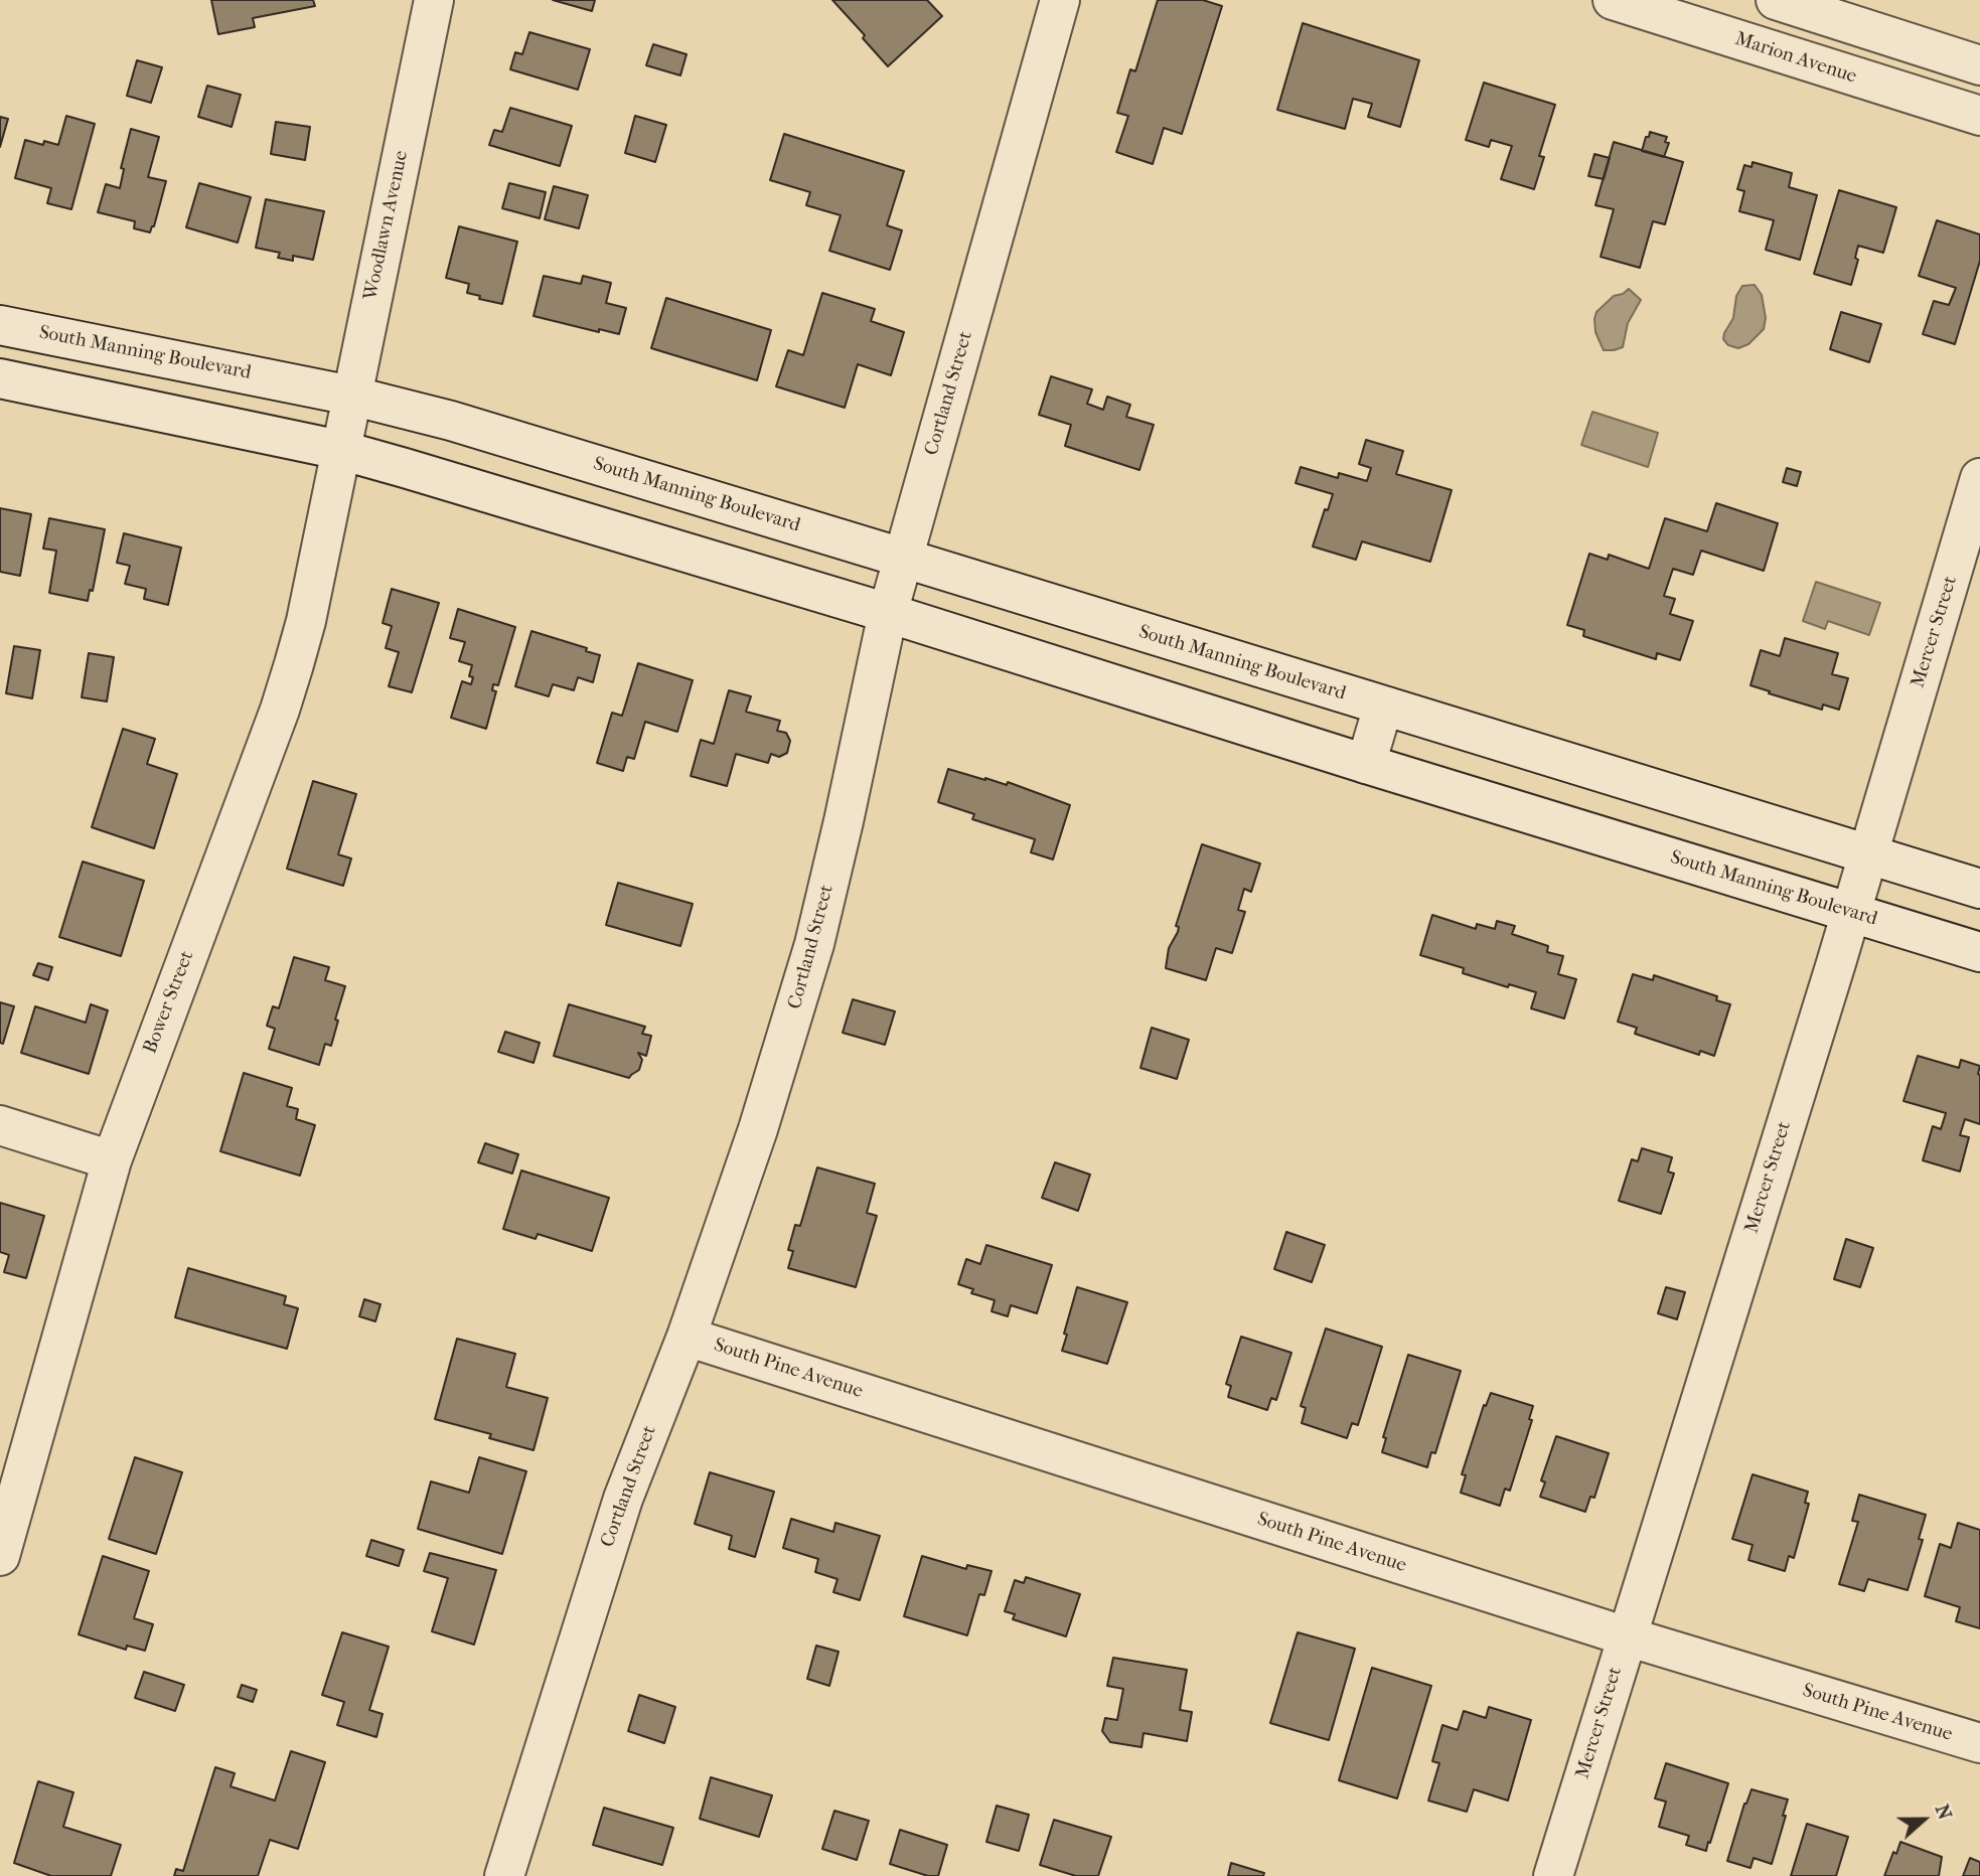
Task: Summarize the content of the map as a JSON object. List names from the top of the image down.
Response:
{
  "streets": {
    "street": [
      "Marion Avenue",
      "Woodlawn Avenue",
      "South Manning Boulevard",
      "Cortland Street",
      "Mercer Street",
      "Bower Street",
      "South Pine Avenue"
    ]
  },
  "crossings": [
    ["Woodlawn Avenue", "South Manning Boulevard"],
    ["Woodlawn Avenue", "Bower Street"],
    ["South Manning Boulevard", "Cortland Street"],
    ["South Manning Boulevard", "Mercer Street"],
    ["South Manning Boulevard", "Bower Street"],
    ["Cortland Street", "South Pine Avenue"],
    ["Mercer Street", "South Pine Avenue"]
  ],
  "north": "right"
}
